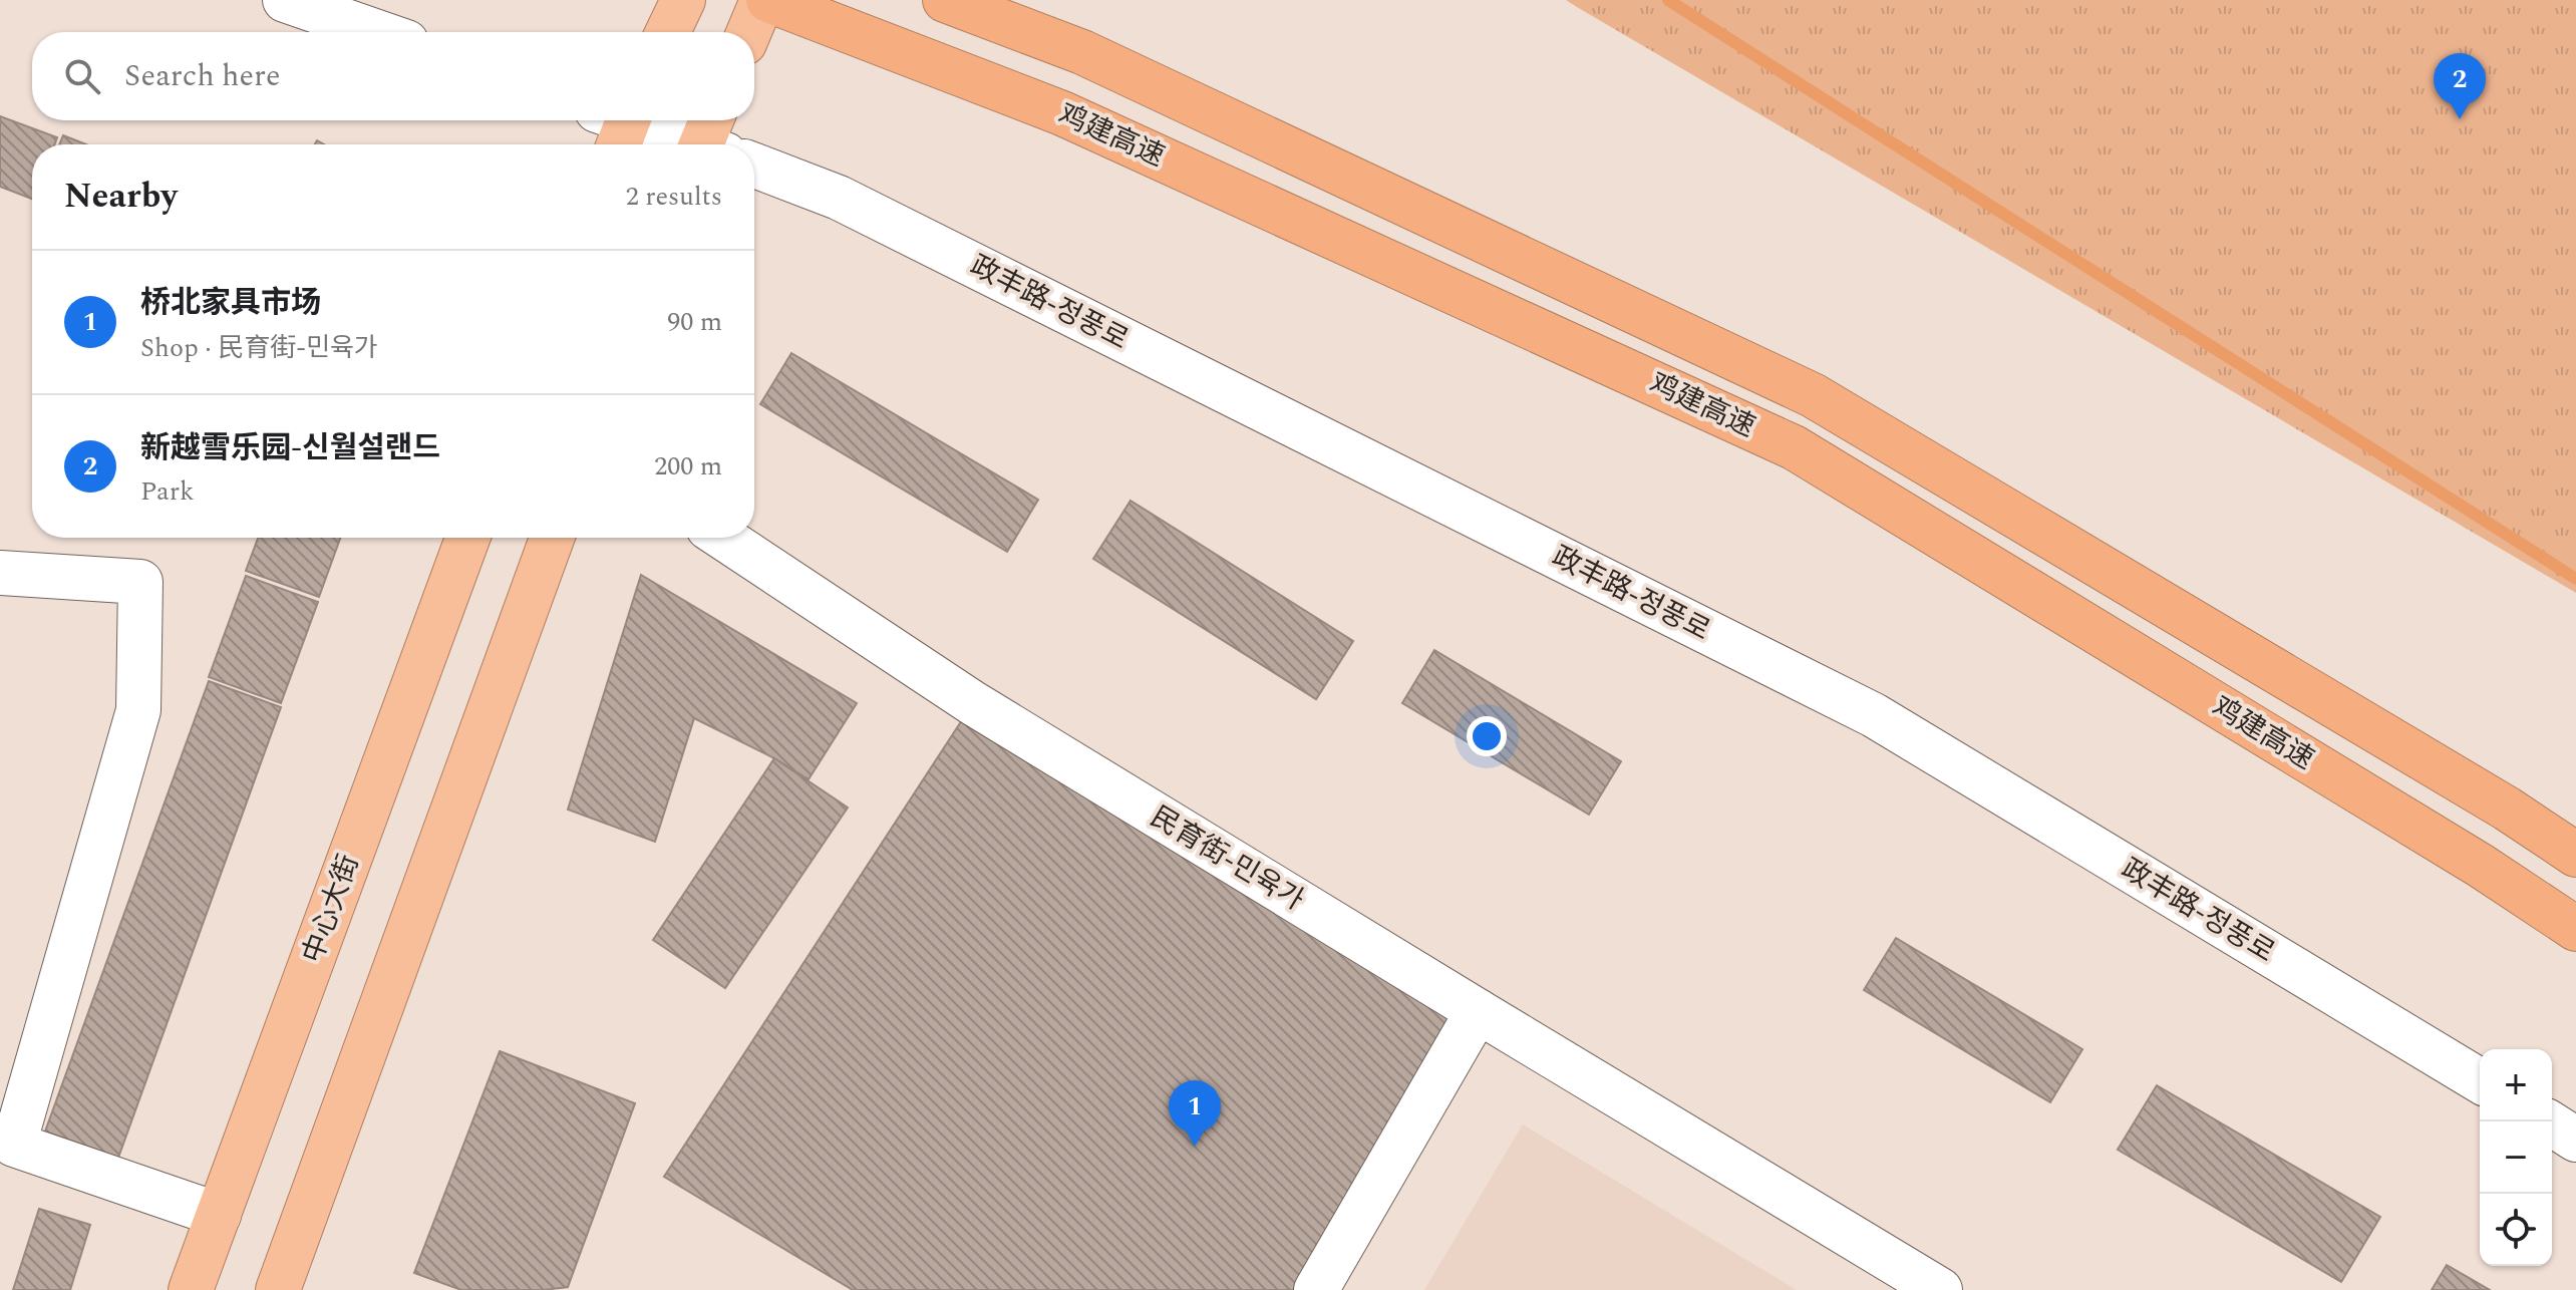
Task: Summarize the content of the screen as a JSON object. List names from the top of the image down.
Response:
{
  "streets": {
    "highway": ["鸡建高速", "中心大街"],
    "street": ["政丰路-정풍로", "民育街-민육가"]
  },
  "page": {
    "search": "Search here",
    "pins": ["2", "1"],
    "heading": ["Nearby", "2 results"],
    "list": [
      {
        "mark": "1",
        "name": "桥北家具市场",
        "note": "Shop · 民育街-민육가",
        "value": "90 m"
      },
      {
        "mark": "2",
        "name": "新越雪乐园-신월설랜드",
        "note": "Park",
        "value": "200 m"
      }
    ],
    "map_buttons": ["+", "−"]
  }
}
